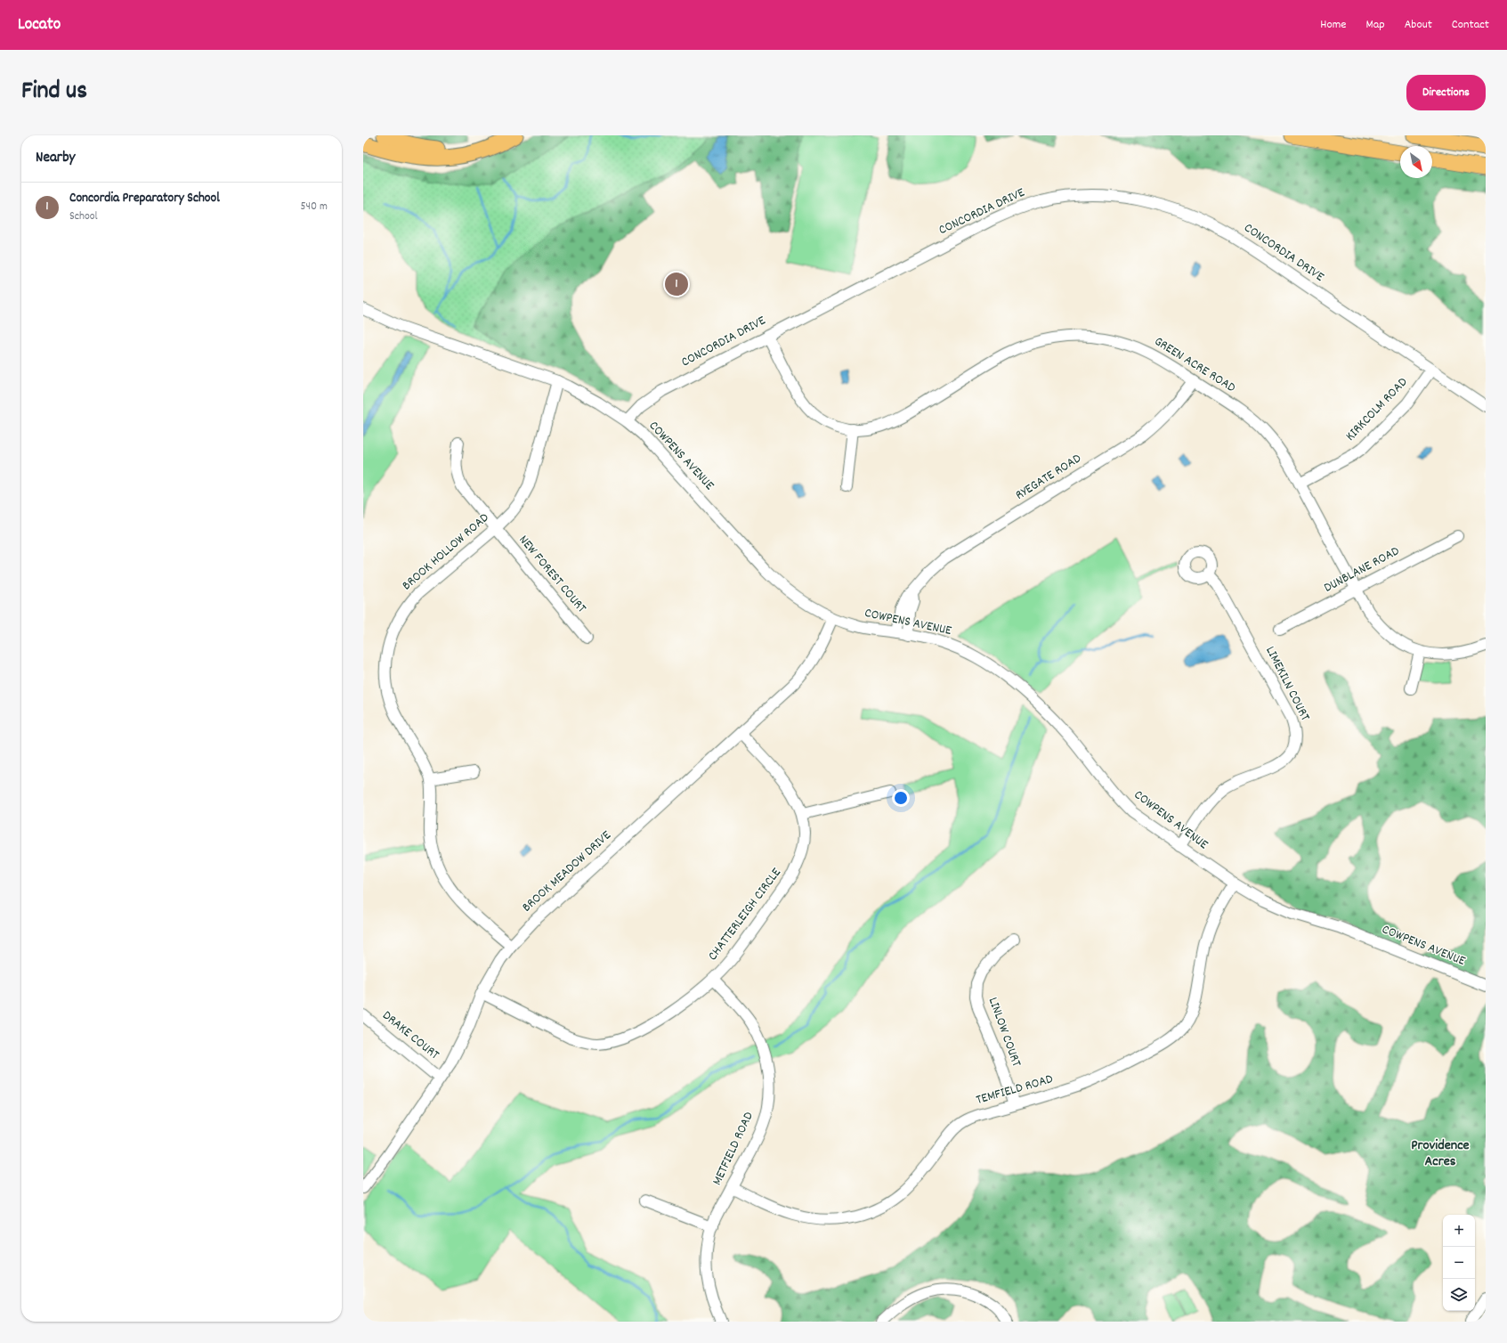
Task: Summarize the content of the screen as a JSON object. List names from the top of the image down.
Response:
{
  "streets": {
    "street": [
      "CONCORDIA DRIVE",
      "GREEN ACRE ROAD",
      "KIRKCOLM ROAD",
      "COWPENS AVENUE",
      "RYEGATE ROAD",
      "BROOK HOLLOW ROAD",
      "DUNBLANE ROAD",
      "NEW FOREST COURT",
      "LIMEKILN COURT",
      "BROOK MEADOW DRIVE",
      "CHATTERLEIGH CIRCLE",
      "LINLOW COURT",
      "DRAKE COURT",
      "TEMFIELD ROAD",
      "METFIELD ROAD"
    ]
  },
  "crossings": [
    ["CONCORDIA DRIVE", "GREEN ACRE ROAD"],
    ["CONCORDIA DRIVE", "KIRKCOLM ROAD"],
    ["CONCORDIA DRIVE", "COWPENS AVENUE"],
    ["GREEN ACRE ROAD", "KIRKCOLM ROAD"],
    ["GREEN ACRE ROAD", "RYEGATE ROAD"],
    ["GREEN ACRE ROAD", "DUNBLANE ROAD"],
    ["COWPENS AVENUE", "RYEGATE ROAD"],
    ["COWPENS AVENUE", "BROOK HOLLOW ROAD"],
    ["COWPENS AVENUE", "LIMEKILN COURT"],
    ["COWPENS AVENUE", "BROOK MEADOW DRIVE"],
    ["COWPENS AVENUE", "TEMFIELD ROAD"],
    ["BROOK HOLLOW ROAD", "NEW FOREST COURT"],
    ["BROOK HOLLOW ROAD", "BROOK MEADOW DRIVE"],
    ["BROOK MEADOW DRIVE", "CHATTERLEIGH CIRCLE"],
    ["BROOK MEADOW DRIVE", "DRAKE COURT"],
    ["CHATTERLEIGH CIRCLE", "METFIELD ROAD"],
    ["LINLOW COURT", "TEMFIELD ROAD"],
    ["TEMFIELD ROAD", "METFIELD ROAD"]
  ],
  "districts": ["Providence Acres"],
  "north": "bottom right",
  "page": {
    "header": "Locato",
    "nav": [
      "Home",
      "Map",
      "About",
      "Contact"
    ],
    "title": "Find us",
    "buttons": "Directions",
    "heading": "Nearby",
    "list": [
      {
        "mark": "1",
        "name": "Concordia Preparatory School",
        "note": "School",
        "value": "540 m"
      }
    ],
    "pins": "1",
    "map_buttons": ["+", "−"]
  }
}
